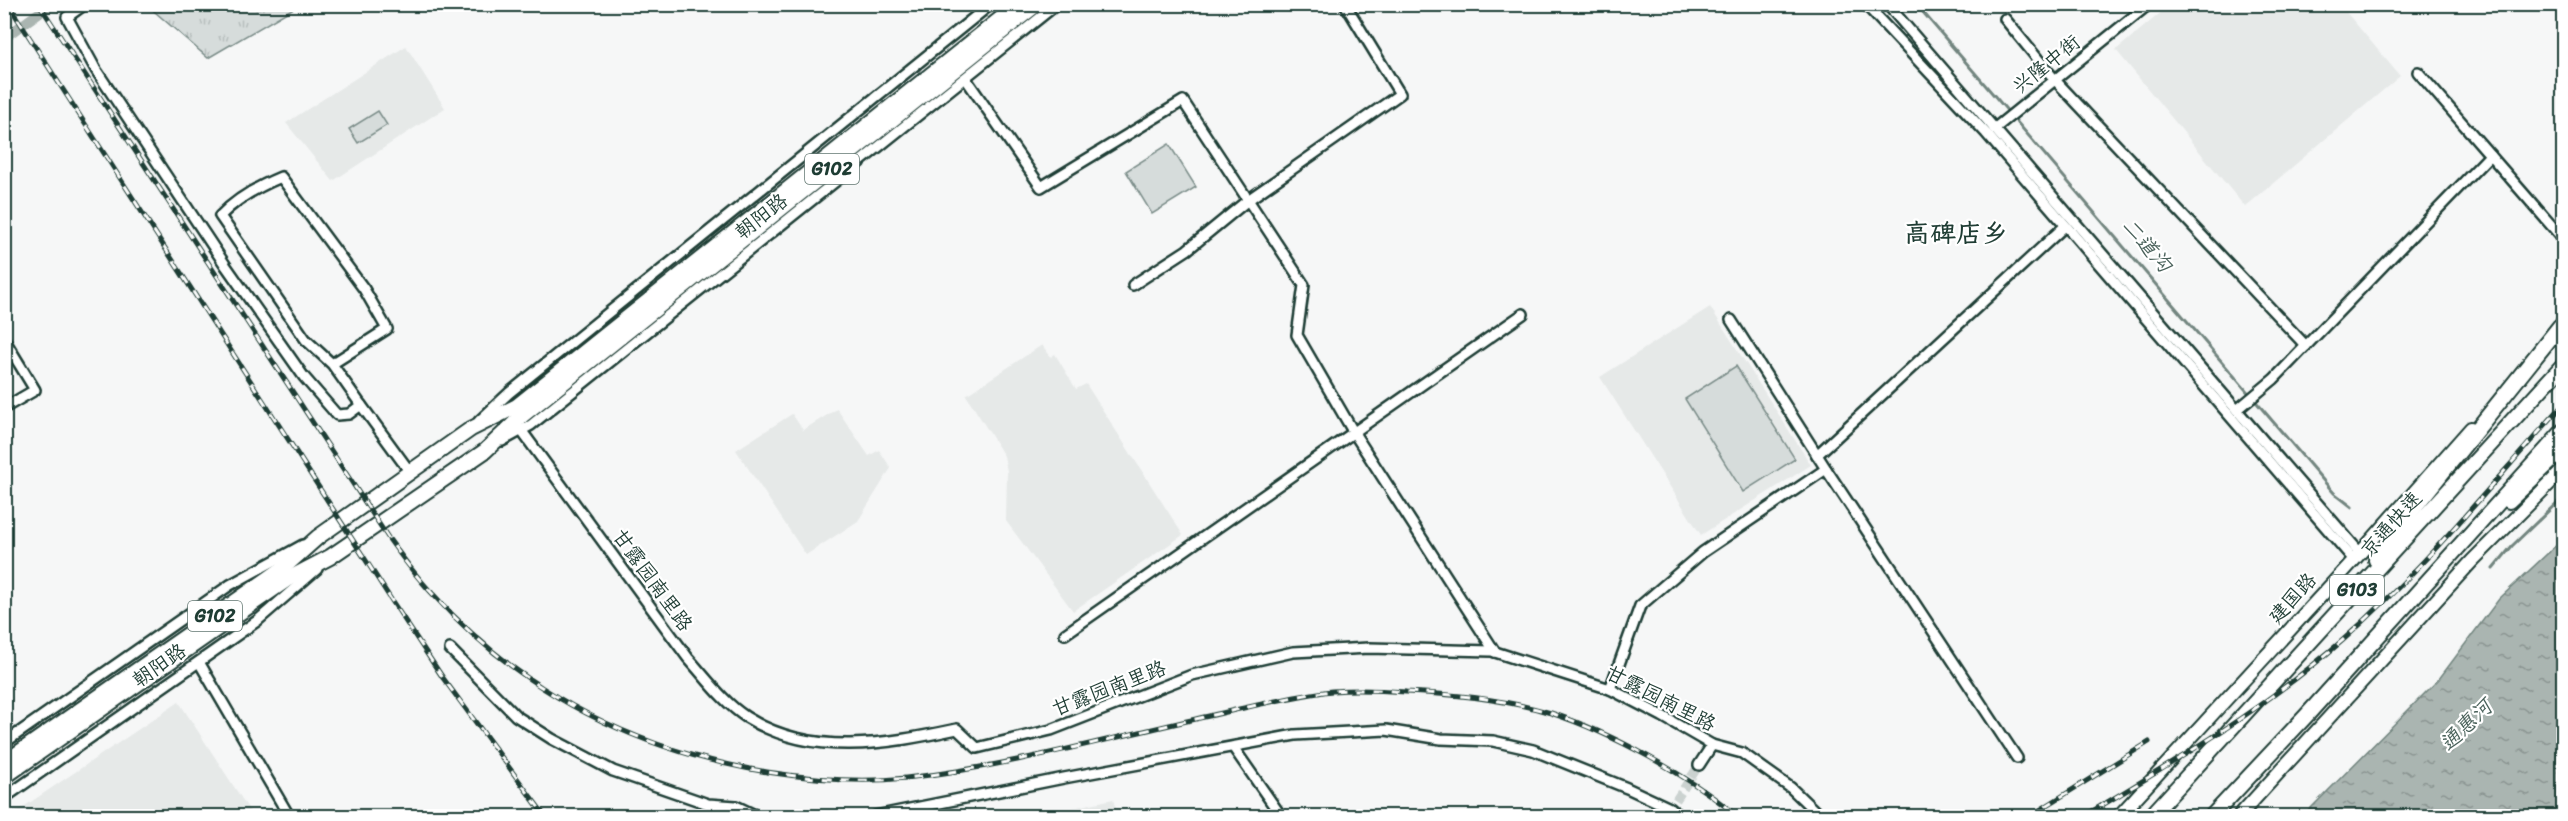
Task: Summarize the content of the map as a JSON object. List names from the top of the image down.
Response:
{
  "streets": {
    "highway": [
      "G102",
      "朝阳路",
      "京通快速",
      "G103"
    ],
    "main road": ["建国路"],
    "street": ["兴隆中街", "甘露园南里路"]
  },
  "crossings": [
    ["朝阳路", "甘露园南里路"]
  ],
  "districts": ["高碑店乡"],
  "water": ["二道沟", "通惠河"]
}
